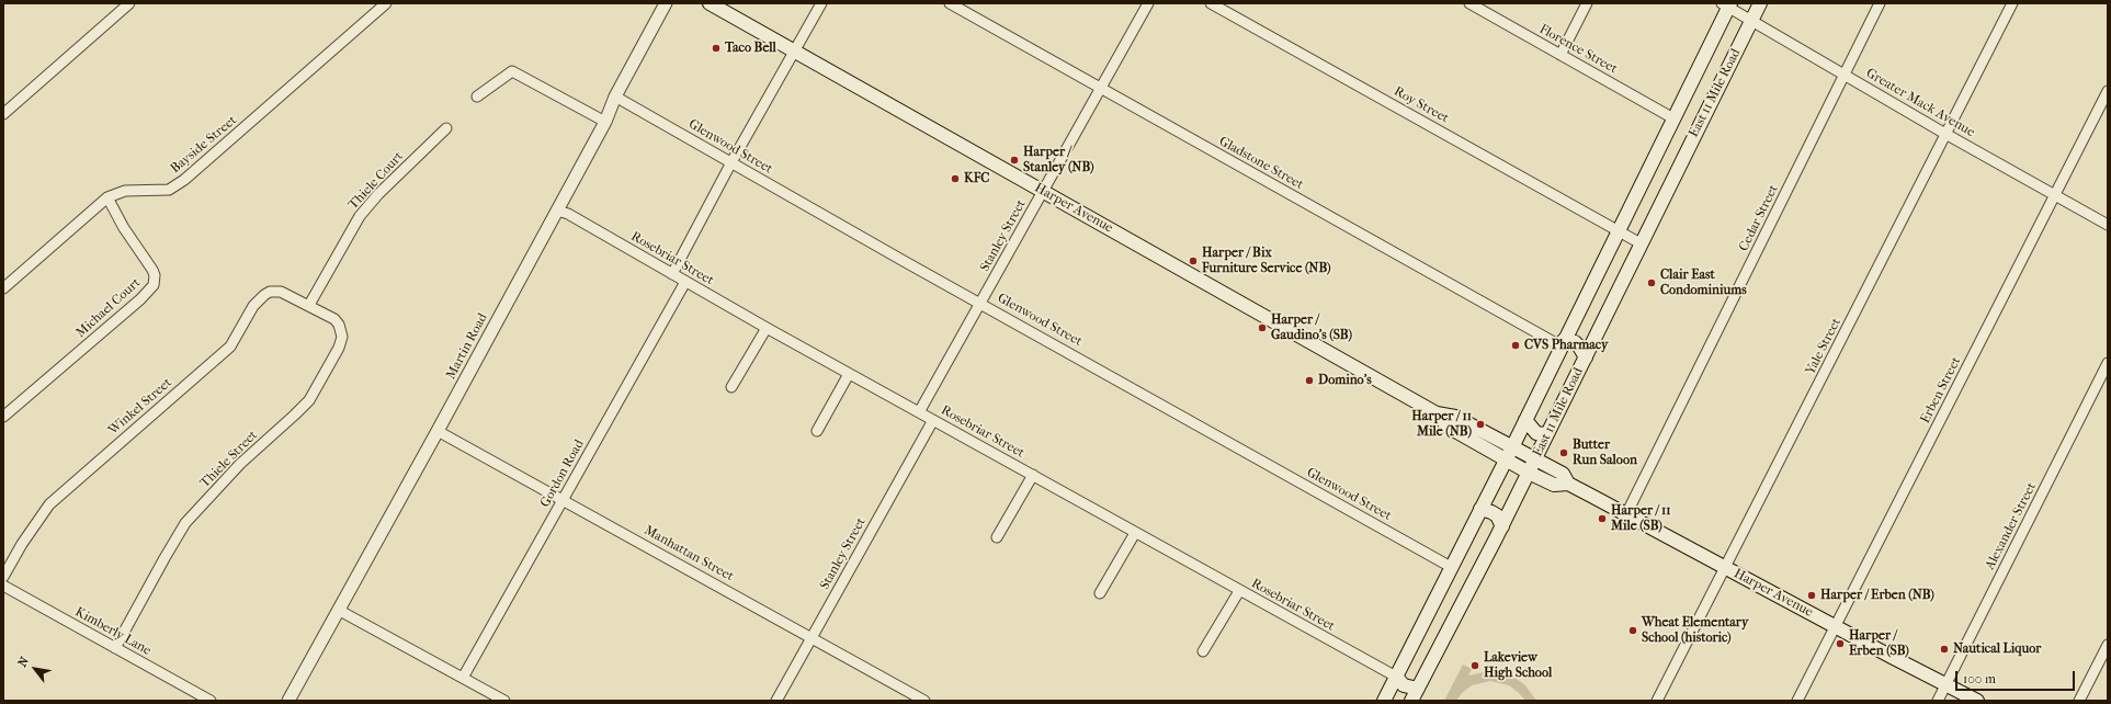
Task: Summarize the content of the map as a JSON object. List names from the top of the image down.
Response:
{
  "streets": {
    "main road": ["East 11 Mile Road", "Harper Avenue"],
    "street": [
      "Florence Street",
      "Greater Mack Avenue",
      "Roy Street",
      "Bayside Street",
      "Glenwood Street",
      "Gladstone Street",
      "Thiele Court",
      "Cedar Street",
      "Stanley Street",
      "Rosebriar Street",
      "Michael Court",
      "Martin Road",
      "Yale Street",
      "Erben Street",
      "Winkel Street",
      "Thiele Street",
      "Gordon Road",
      "Alexander Street",
      "Manhattan Street",
      "Kimberly Lane"
    ]
  },
  "crossings": [
    ["Florence Street", "East 11 Mile Road"],
    ["East 11 Mile Road", "Greater Mack Avenue"],
    ["East 11 Mile Road", "Roy Street"],
    ["East 11 Mile Road", "Glenwood Street"],
    ["East 11 Mile Road", "Gladstone Street"],
    ["East 11 Mile Road", "Harper Avenue"],
    ["East 11 Mile Road", "Rosebriar Street"],
    ["Greater Mack Avenue", "Cedar Street"],
    ["Greater Mack Avenue", "Yale Street"],
    ["Greater Mack Avenue", "Erben Street"],
    ["Bayside Street", "Michael Court"],
    ["Glenwood Street", "Stanley Street"],
    ["Glenwood Street", "Martin Road"],
    ["Gladstone Street", "Stanley Street"],
    ["Thiele Court", "Winkel Street"],
    ["Thiele Court", "Thiele Street"],
    ["Harper Avenue", "Cedar Street"],
    ["Harper Avenue", "Stanley Street"],
    ["Harper Avenue", "Yale Street"],
    ["Harper Avenue", "Erben Street"],
    ["Harper Avenue", "Alexander Street"],
    ["Stanley Street", "Rosebriar Street"],
    ["Stanley Street", "Manhattan Street"],
    ["Rosebriar Street", "Martin Road"],
    ["Rosebriar Street", "Gordon Road"],
    ["Martin Road", "Manhattan Street"],
    ["Winkel Street", "Thiele Street"],
    ["Thiele Street", "Kimberly Lane"],
    ["Gordon Road", "Manhattan Street"]
  ],
  "places": [
    "Taco Bell",
    "Harper / Stanley (NB)",
    "KFC",
    "Harper / Bix Furniture Service (NB)",
    "Clair East Condominiums",
    "Harper / Gaudino's (SB)",
    "CVS Pharmacy",
    "Domino's",
    "Harper / 11 Mile (NB)",
    "Butter Run Saloon",
    "Harper / 11 Mile (SB)",
    "Harper / Erben (NB)",
    "Wheat Elementary School (historic)",
    "Harper / Erben (SB)",
    "Nautical Liquor",
    "Lakeview High School"
  ],
  "scale_bar": "100 m",
  "north": "top left"
}
